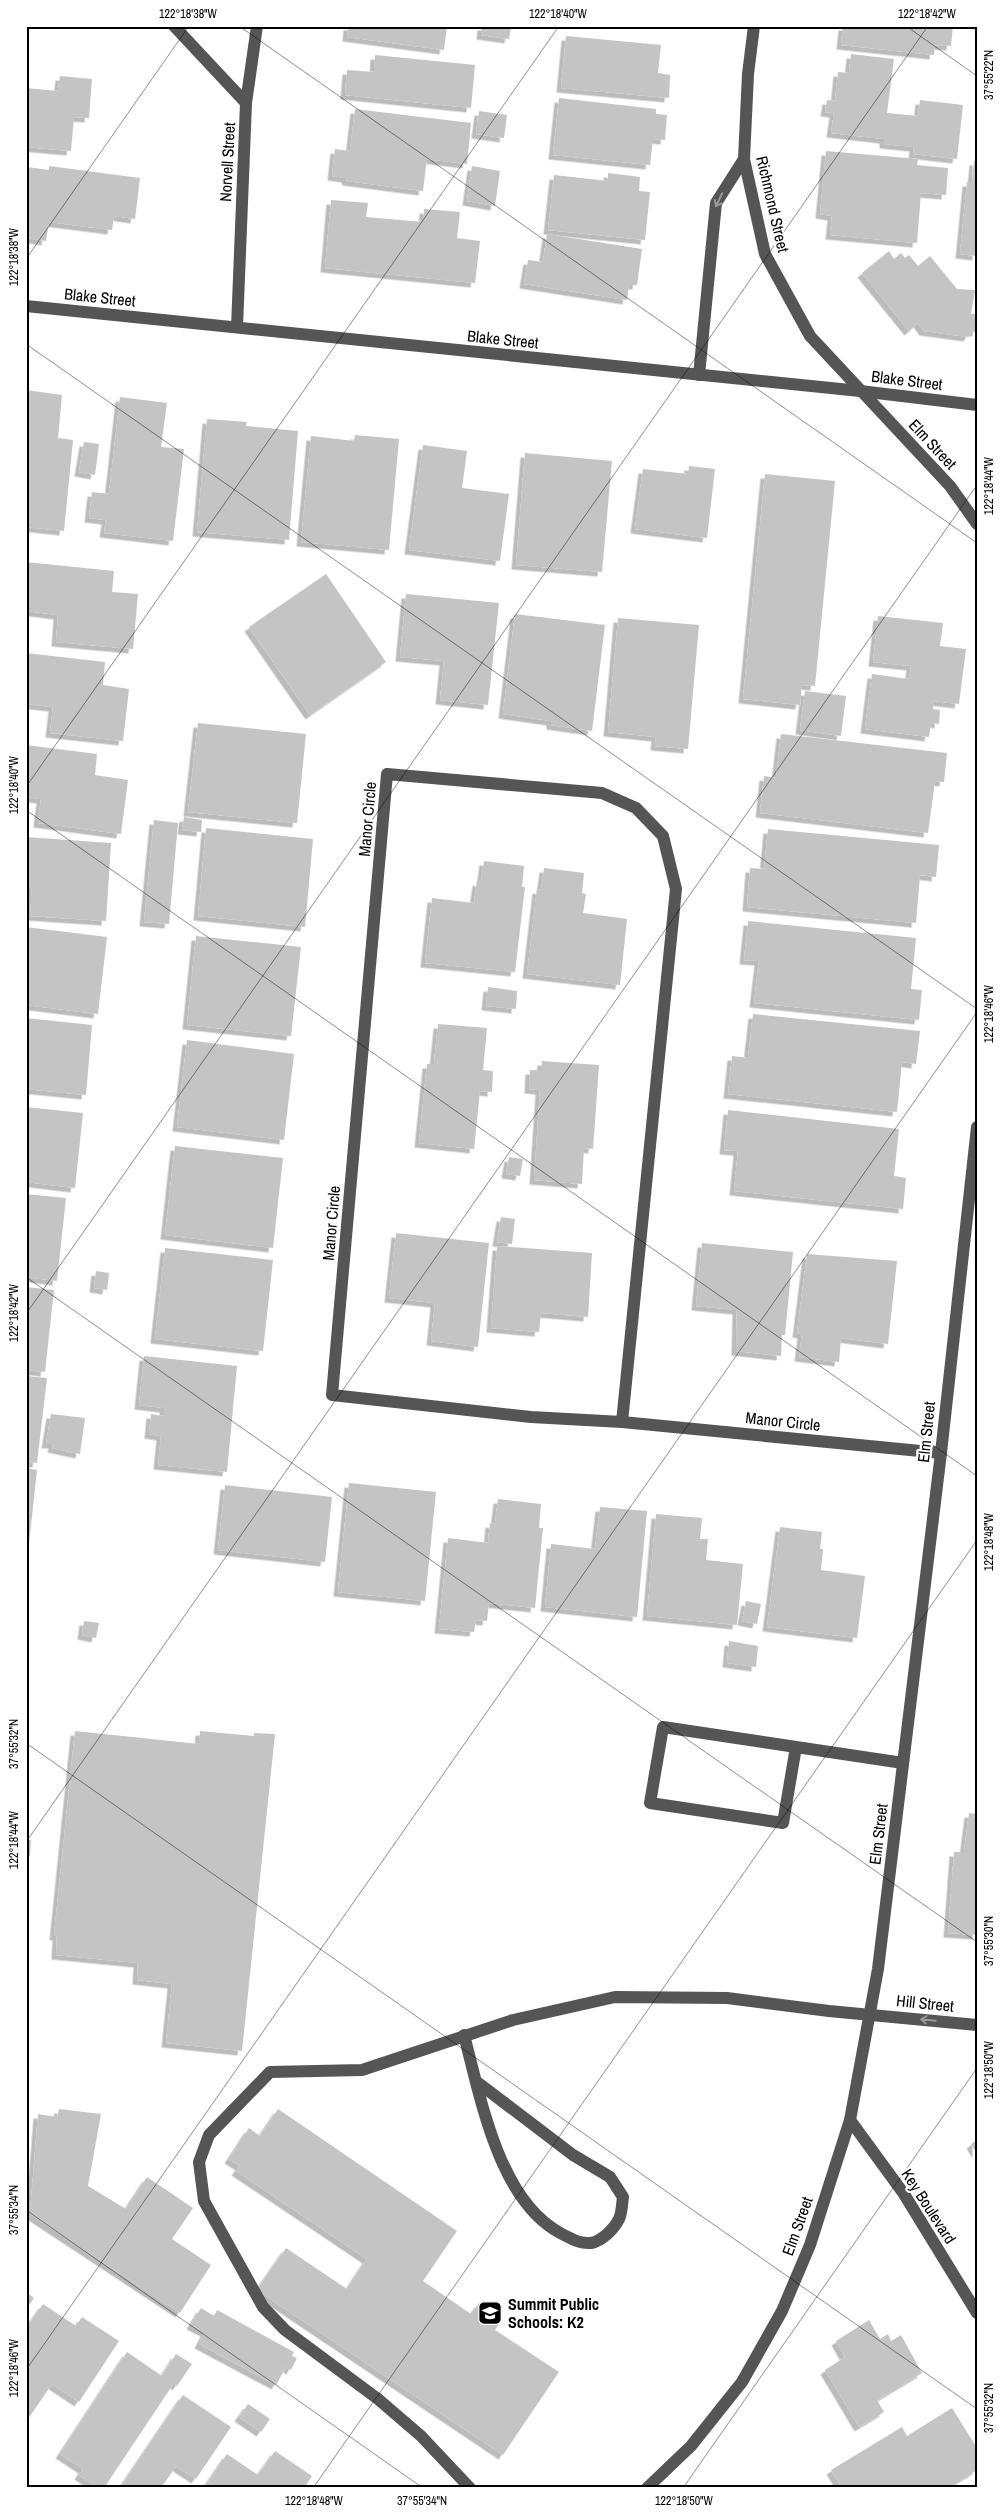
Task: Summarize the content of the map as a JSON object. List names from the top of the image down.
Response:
{
  "streets": {
    "street": [
      "Norvell Street",
      "Richmond Street",
      "Blake Street",
      "Elm Street",
      "Manor Circle",
      "Hill Street",
      "Key Boulevard"
    ]
  },
  "crossings": [
    ["Norvell Street", "Blake Street"],
    ["Richmond Street", "Blake Street"],
    ["Richmond Street", "Elm Street"],
    ["Blake Street", "Elm Street"],
    ["Elm Street", "Manor Circle"],
    ["Elm Street", "Hill Street"],
    ["Elm Street", "Key Boulevard"]
  ],
  "places": {
    "school or university": ["Summit Public Schools: K2"]
  },
  "coordinates": [
    "122°18'38\"W",
    "122°18'40\"W",
    "122°18'42\"W",
    "37°55'22\"N",
    "122°18'44\"W",
    "122°18'46\"W",
    "122°18'48\"W",
    "37°55'32\"N",
    "37°55'30\"N",
    "122°18'50\"W",
    "37°55'34\"N"
  ]
}
